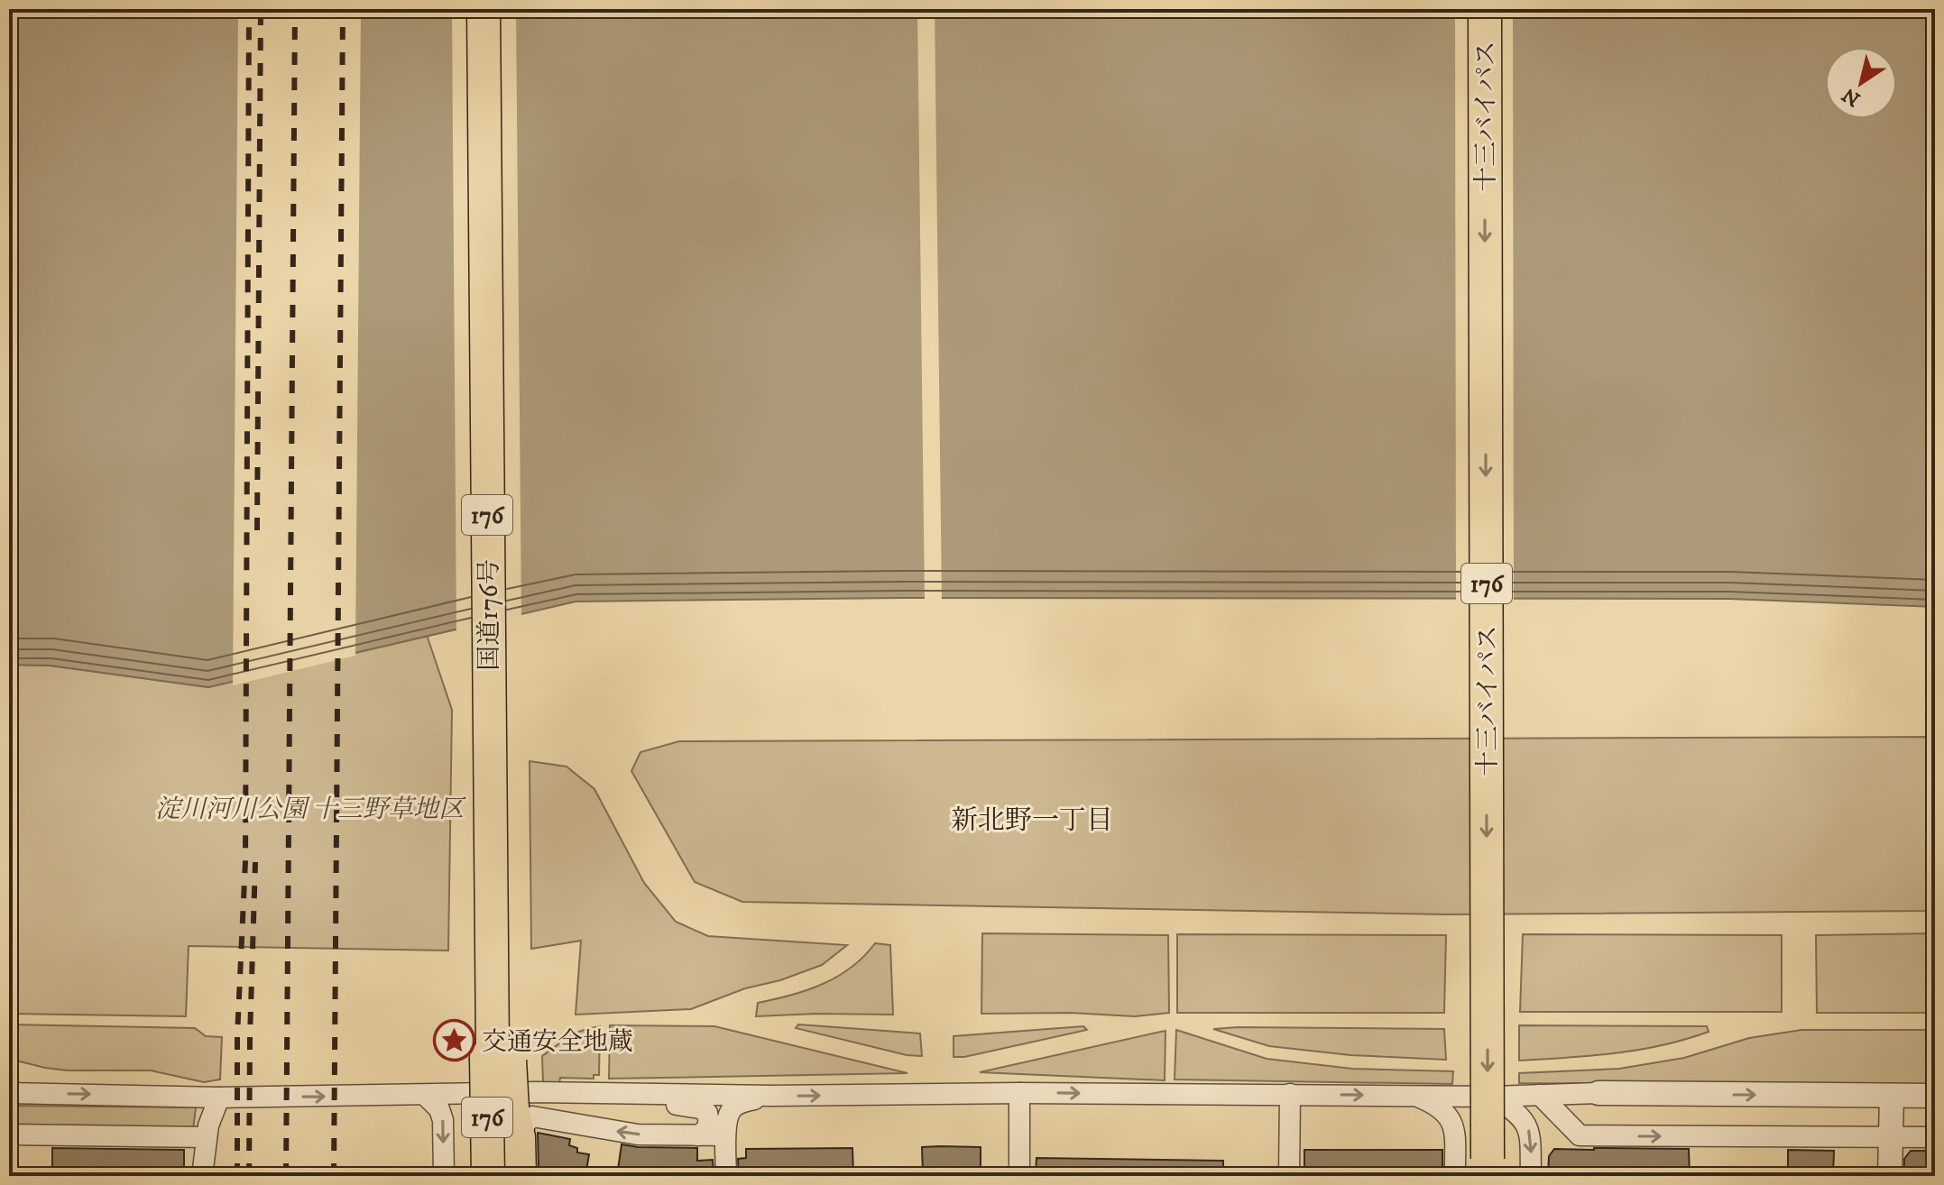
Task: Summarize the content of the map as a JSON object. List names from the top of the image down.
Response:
{
  "streets": {
    "highway": ["十三バイパス", "176", "国道176号"]
  },
  "one_way": ["十三バイパス"],
  "districts": ["新北野一丁目"],
  "parks": ["淀川河川公園 十三野草地区"],
  "places": {
    "place": ["交通安全地蔵"]
  },
  "north": "bottom left"
}
